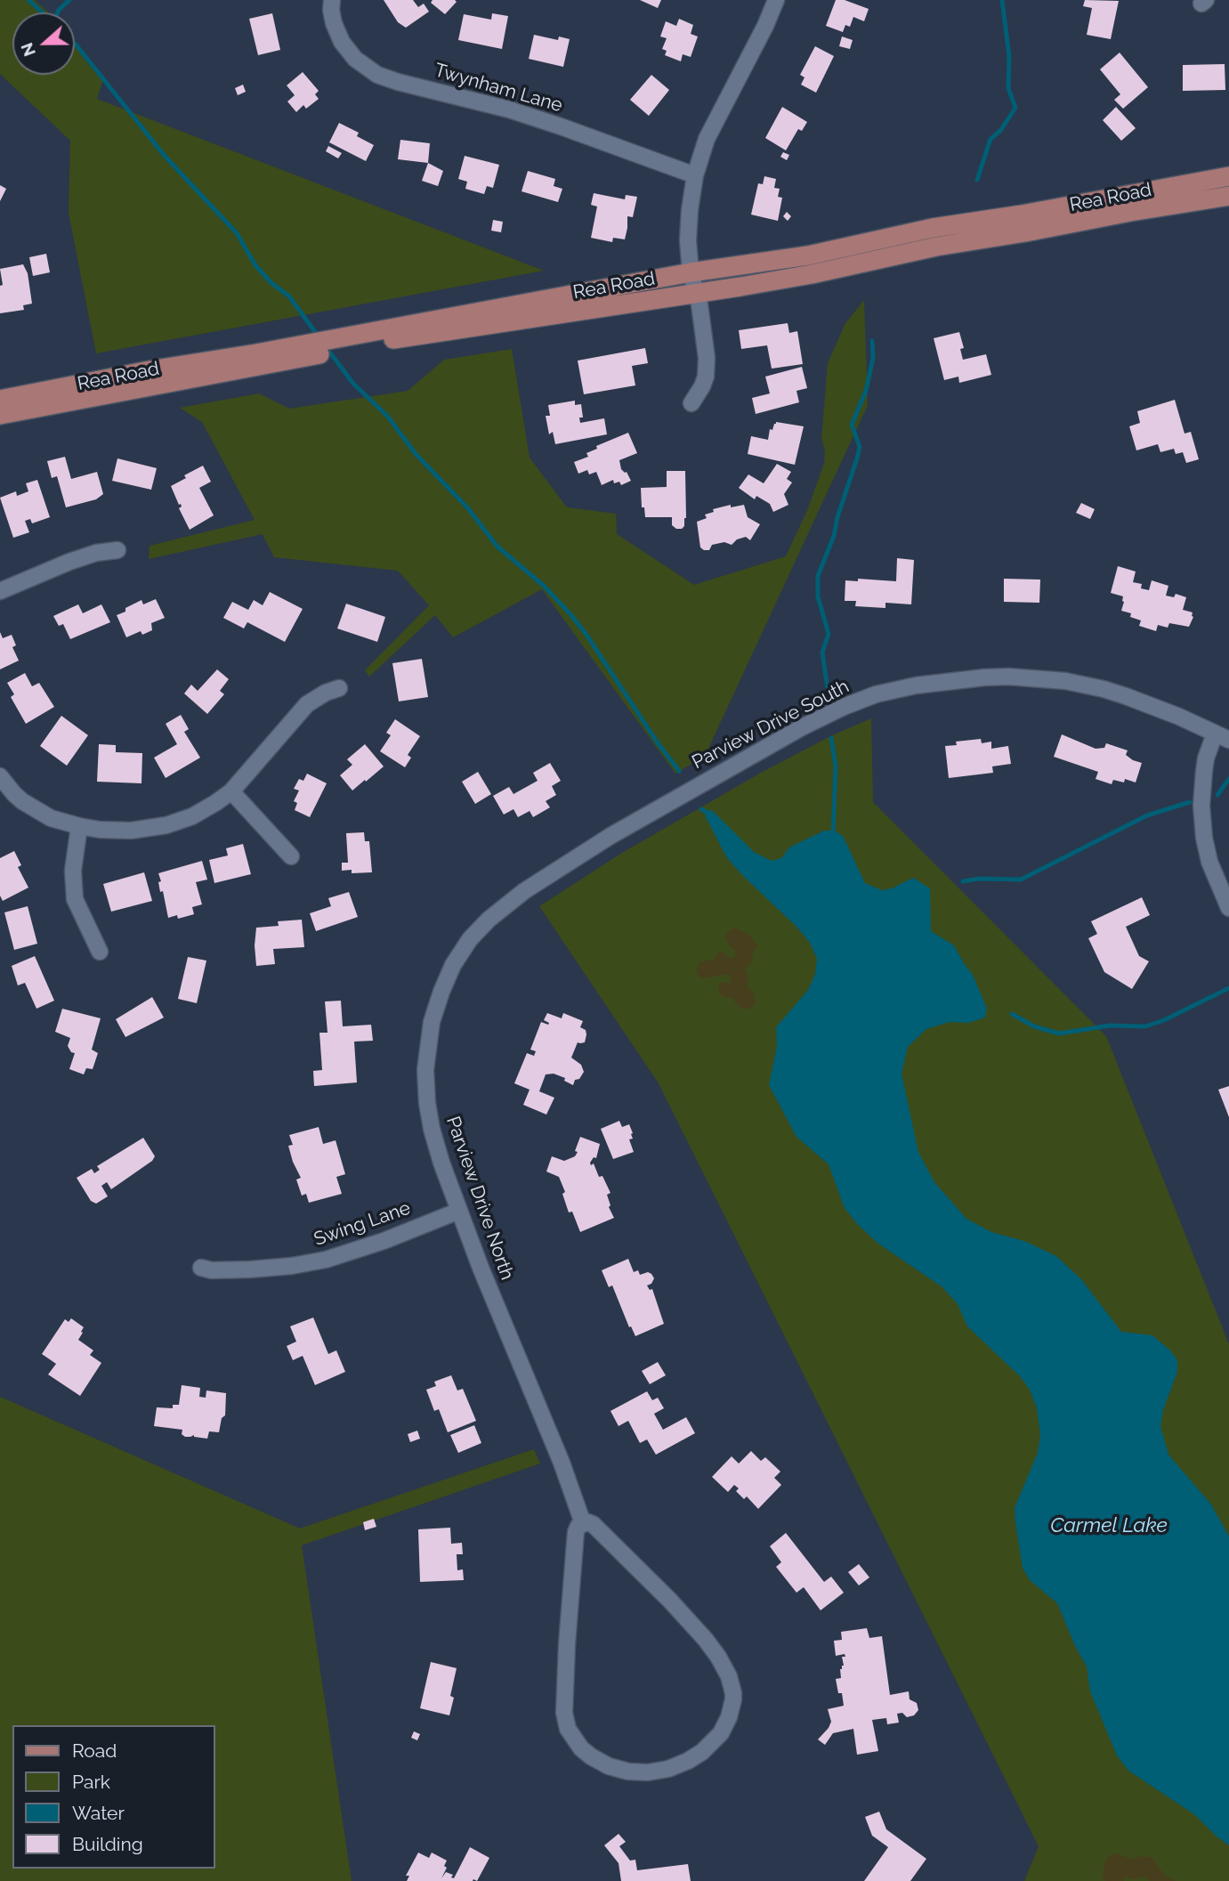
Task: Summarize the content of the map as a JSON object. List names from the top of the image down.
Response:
{
  "streets": {
    "main road": ["Rea Road"],
    "street": [
      "Twynham Lane",
      "Parview Drive South",
      "Parview Drive North",
      "Swing Lane"
    ]
  },
  "crossings": [
    ["Parview Drive South", "Parview Drive North"],
    ["Parview Drive North", "Swing Lane"]
  ],
  "water": ["Carmel Lake"],
  "legend": [
    "Road",
    "Park",
    "Water",
    "Building"
  ],
  "north": "left"
}
